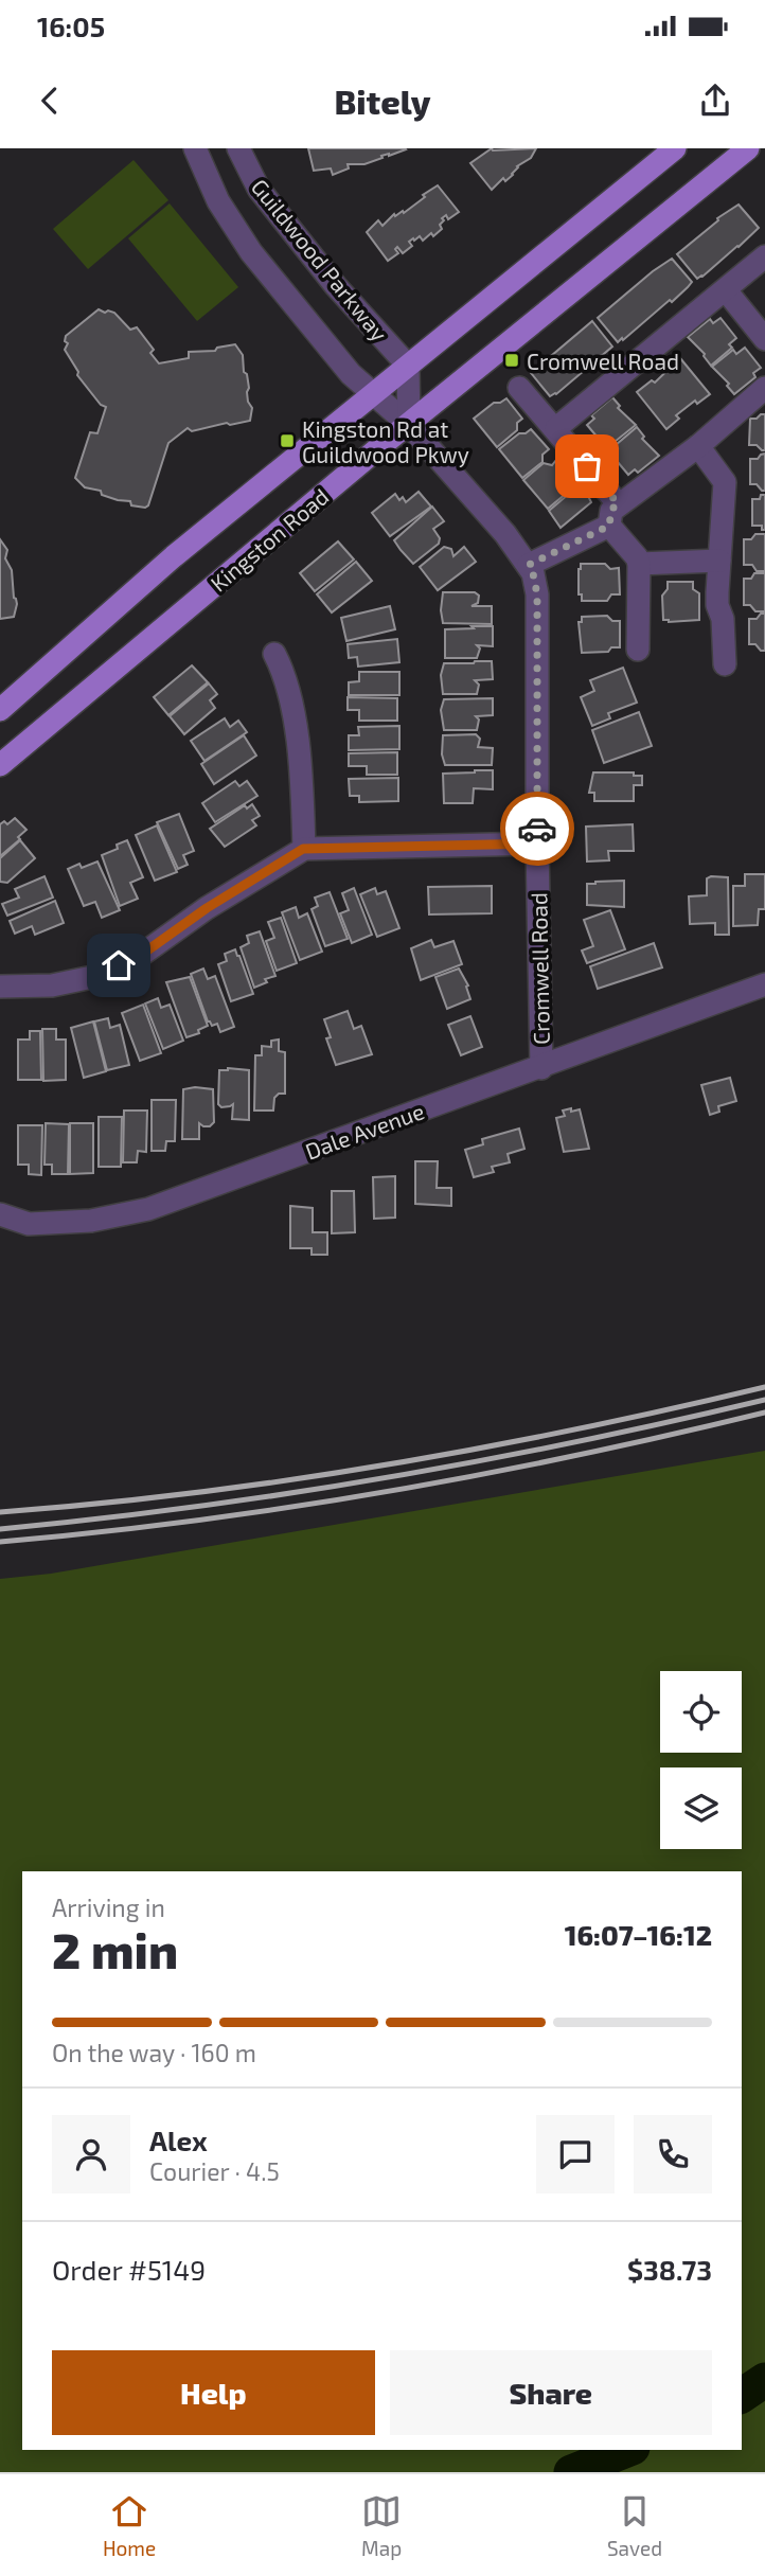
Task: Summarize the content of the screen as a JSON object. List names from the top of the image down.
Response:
{
  "streets": {
    "main road": ["Kingston Road"],
    "street": ["Guildwood Parkway", "Cromwell Road", "Dale Avenue"]
  },
  "crossings": [
    ["Guildwood Parkway", "Kingston Road"],
    ["Guildwood Parkway", "Cromwell Road"],
    ["Kingston Road", "Cromwell Road"],
    ["Cromwell Road", "Dale Avenue"]
  ],
  "places": {
    "transit": ["Cromwell Road", "Kingston Rd at Guildwood Pkwy"]
  },
  "page": {
    "status": "16:05",
    "header": "Bitely",
    "heading": ["2 min", "Arriving in", "16:07–16:12"],
    "panel": [
      "Alex",
      "Courier · 4.5",
      "Order #5149",
      "$38.73"
    ],
    "bar": "On the way · 160 m",
    "buttons": ["Help", "Share"],
    "tabs": ["Home", "Map", "Saved"]
  }
}
